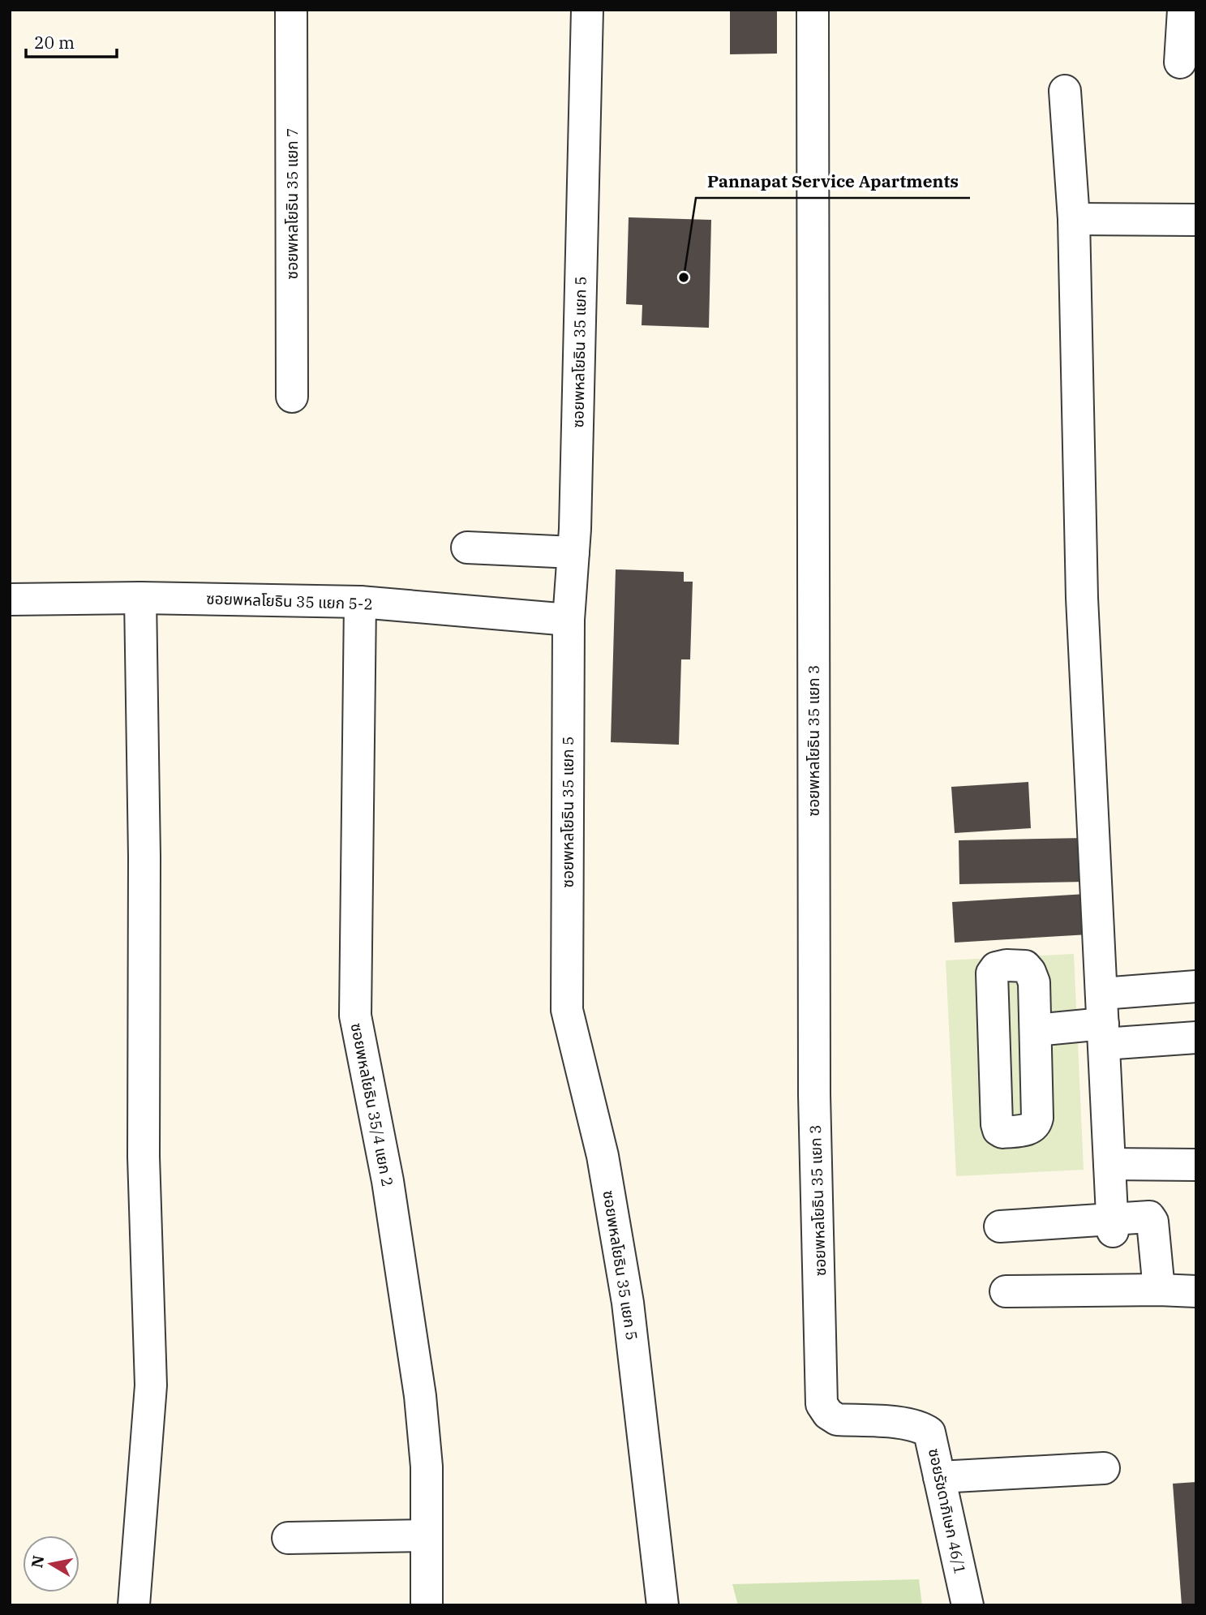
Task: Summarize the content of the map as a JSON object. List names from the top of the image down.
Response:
{
  "streets": {
    "street": [
      "ซอยพหลโยธิน 35 แยก 7",
      "ซอยพหลโยธิน 35 แยก 5",
      "ซอยพหลโยธิน 35 แยก 5-2",
      "ซอยพหลโยธิน 35 แยก 3",
      "ซอยพหลโยธิน 35/4 แยก 2",
      "ซอยรัชดาภิเษก 46/1"
    ]
  },
  "crossings": [
    ["ซอยพหลโยธิน 35 แยก 5", "ซอยพหลโยธิน 35 แยก 5-2"],
    ["ซอยพหลโยธิน 35 แยก 5-2", "ซอยพหลโยธิน 35/4 แยก 2"],
    ["ซอยพหลโยธิน 35 แยก 3", "ซอยรัชดาภิเษก 46/1"]
  ],
  "places": ["Pannapat Service Apartments"],
  "scale_bar": "20 m",
  "north": "left"
}
